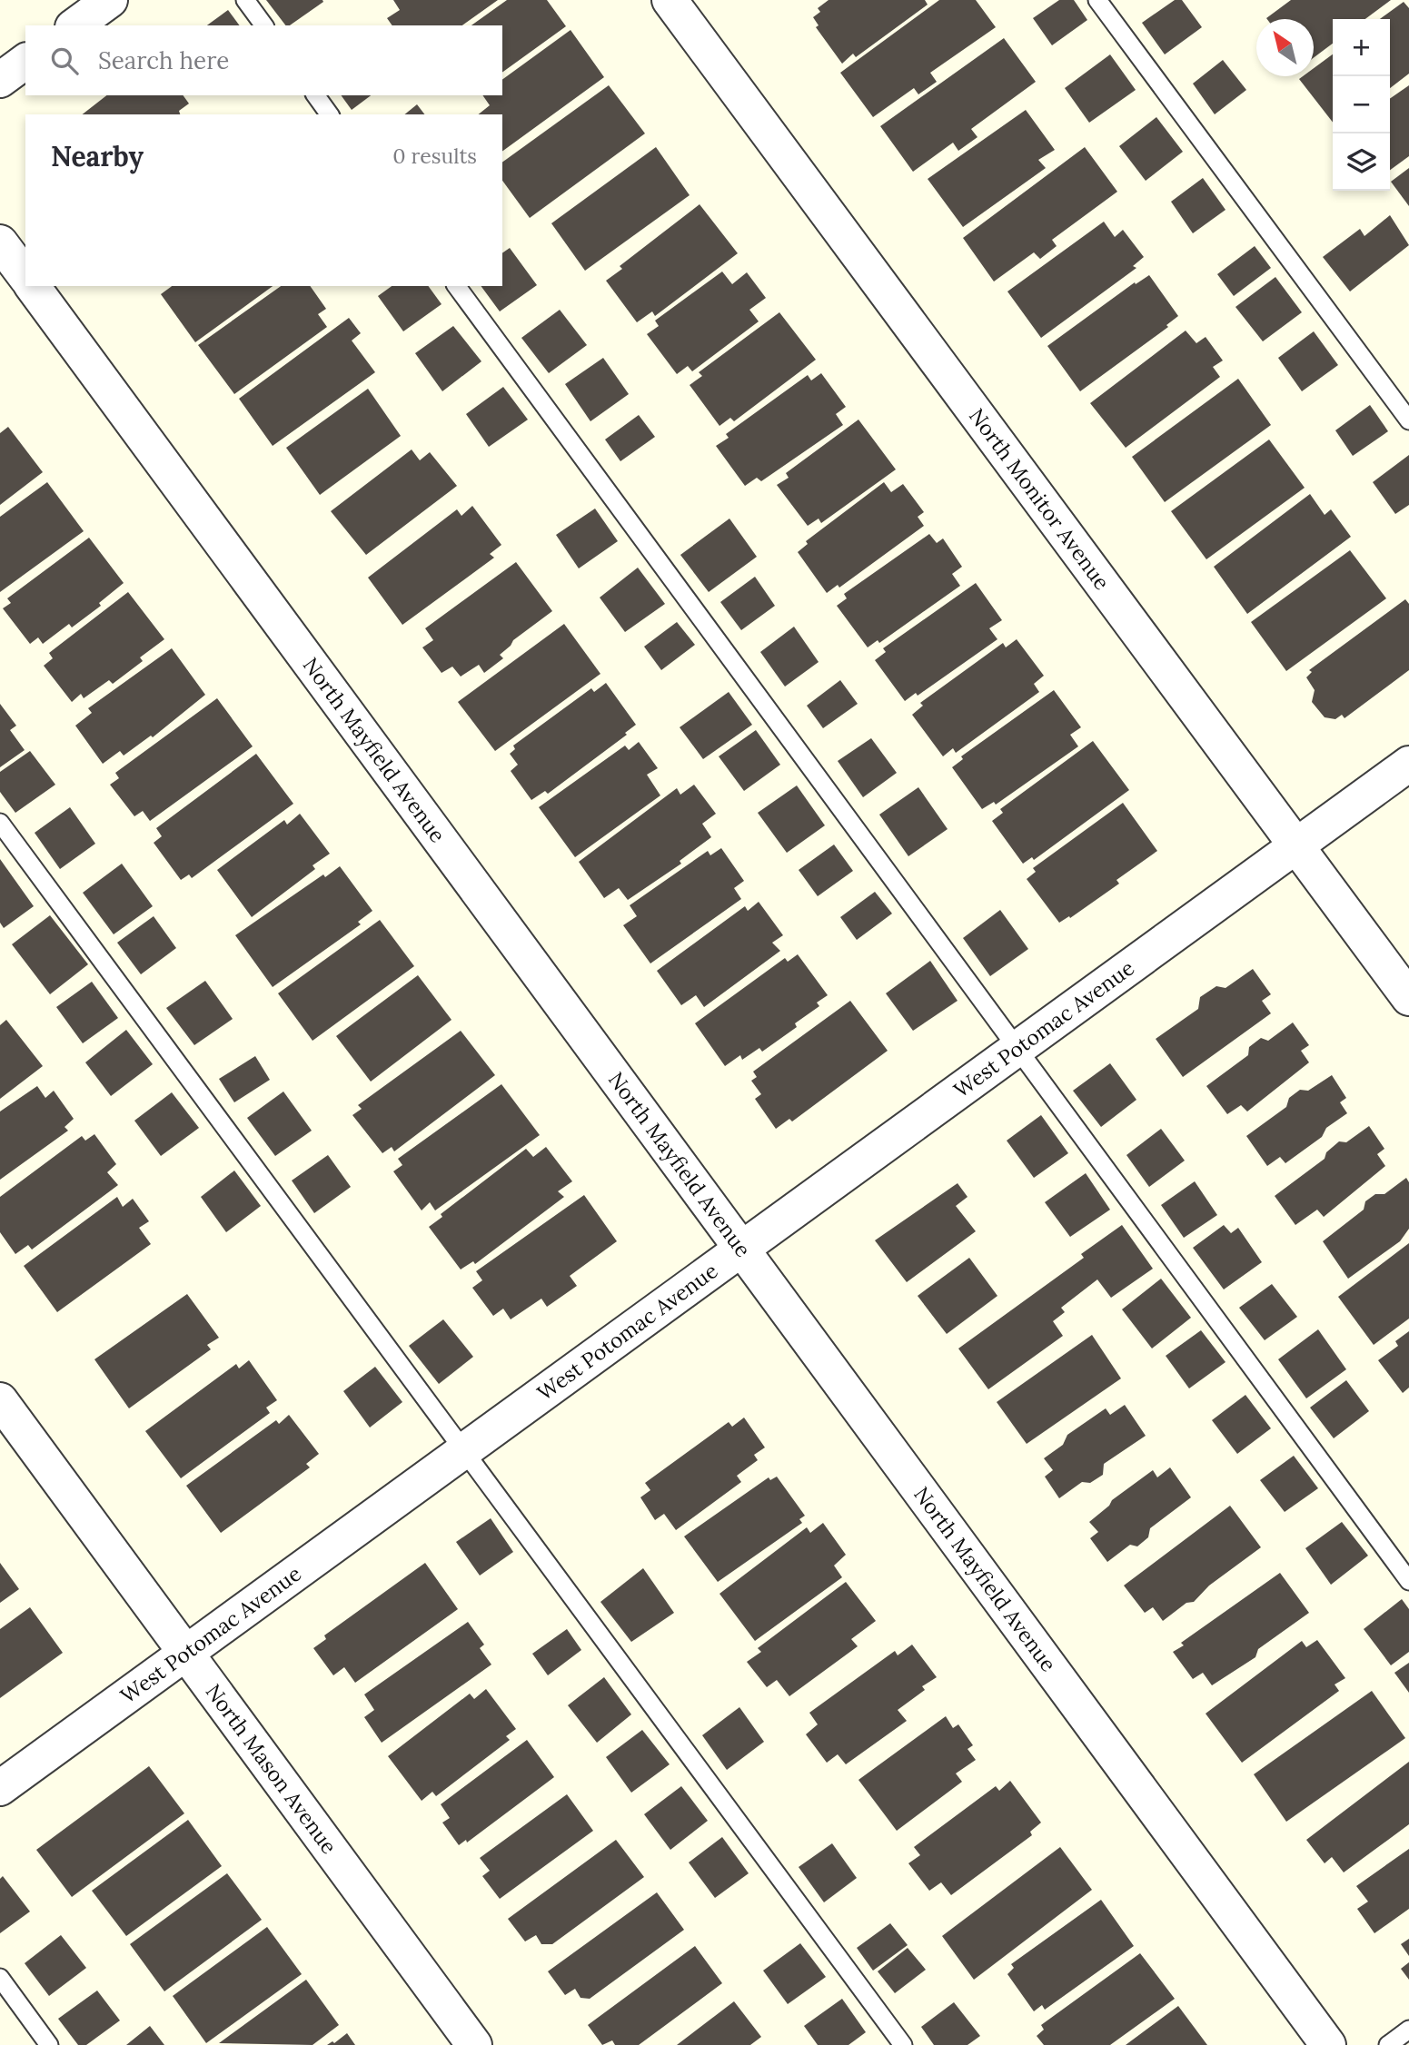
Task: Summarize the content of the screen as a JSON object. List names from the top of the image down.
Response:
{
  "streets": {
    "street": [
      "North Monitor Avenue",
      "North Mayfield Avenue",
      "West Potomac Avenue",
      "North Mason Avenue"
    ]
  },
  "crossings": [
    ["North Monitor Avenue", "West Potomac Avenue"],
    ["North Mayfield Avenue", "West Potomac Avenue"],
    ["West Potomac Avenue", "North Mason Avenue"]
  ],
  "north": "top left",
  "page": {
    "map_buttons": ["+", "−"],
    "search": "Search here",
    "heading": ["Nearby", "0 results"]
  }
}
